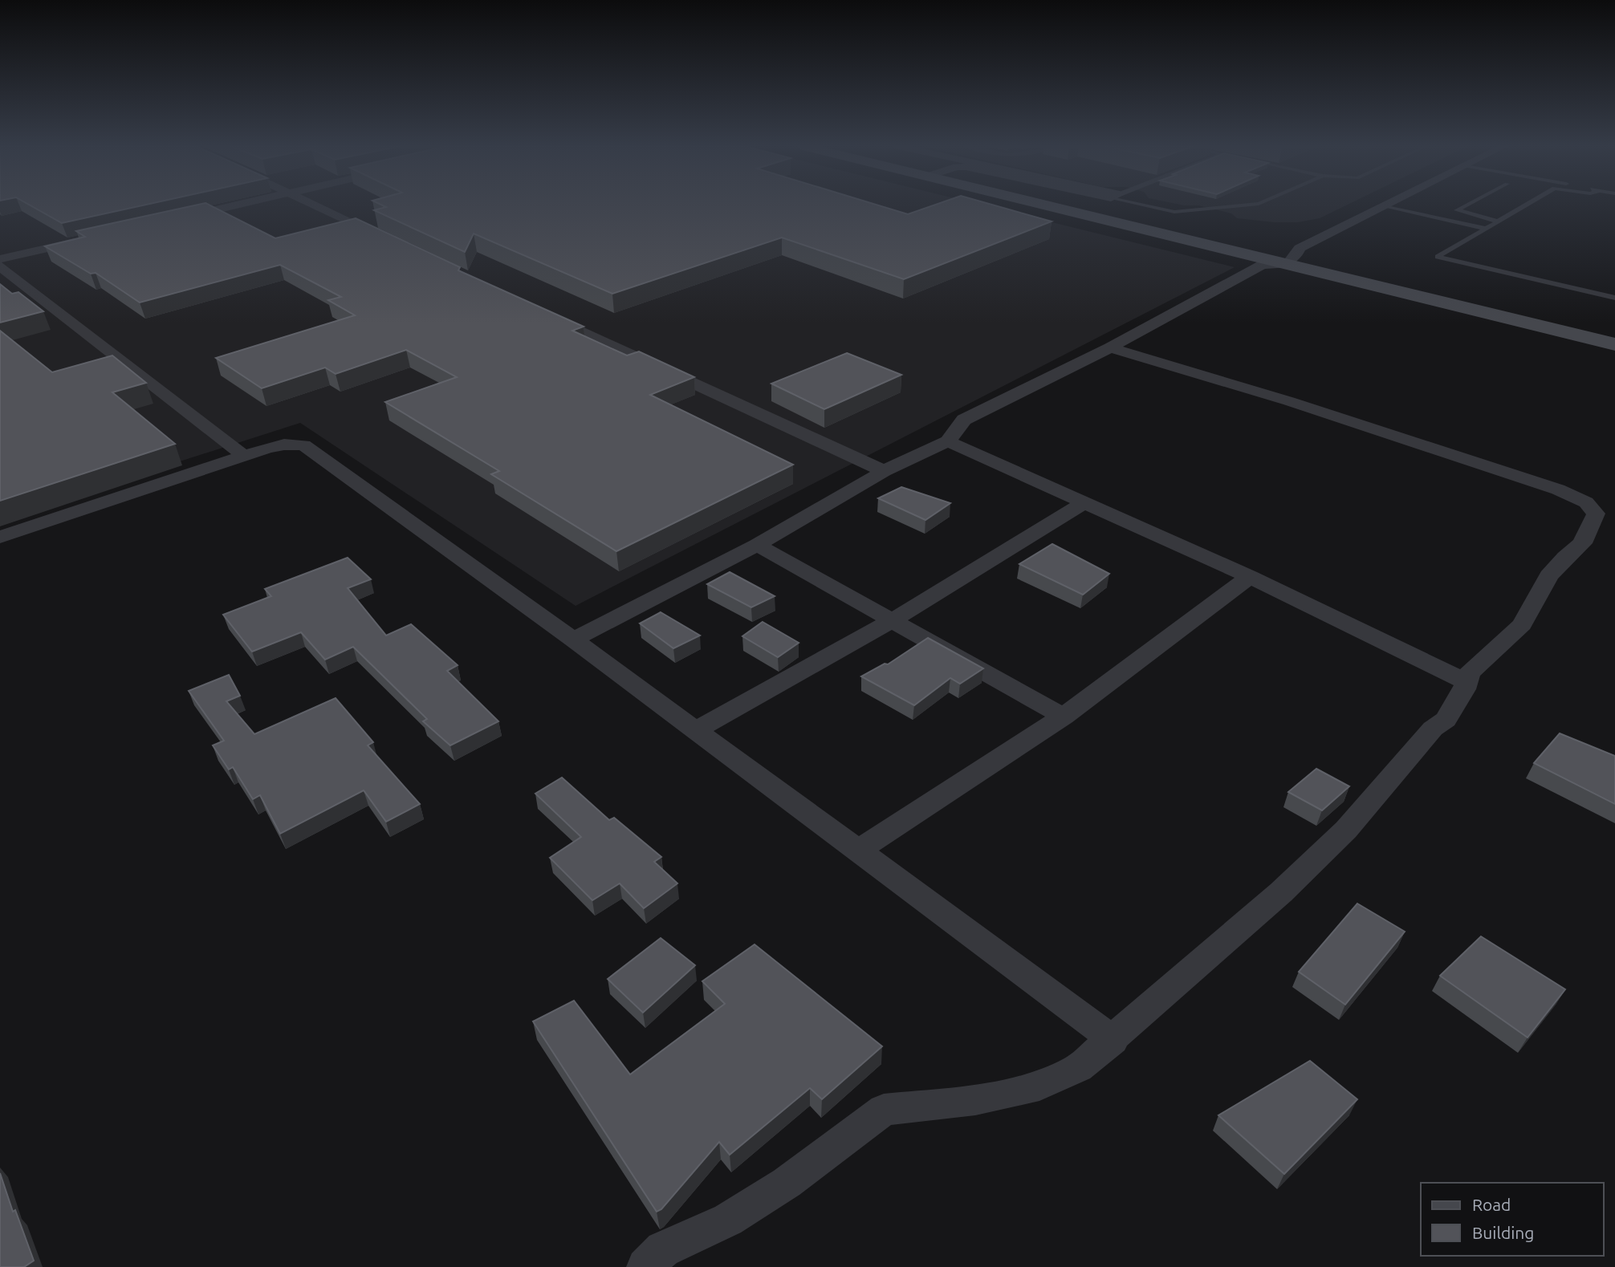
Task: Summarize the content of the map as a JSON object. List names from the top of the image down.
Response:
{
  "legend": ["Road", "Building"]
}
